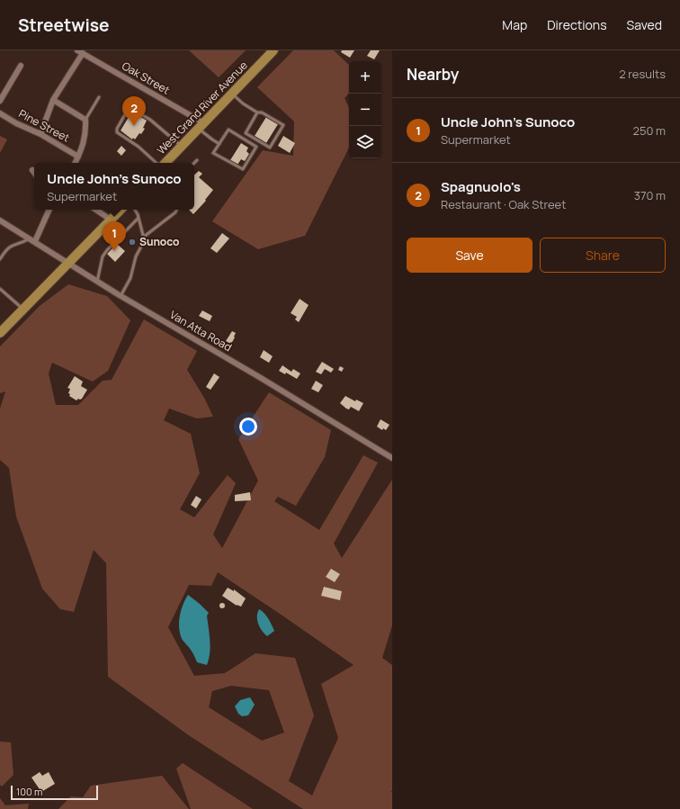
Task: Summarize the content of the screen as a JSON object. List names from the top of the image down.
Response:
{
  "streets": {
    "main road": ["West Grand River Avenue"],
    "street": ["Oak Street", "Pine Street", "Van Atta Road"]
  },
  "crossings": [
    ["Oak Street", "West Grand River Avenue"]
  ],
  "places": ["Sunoco"],
  "scale_bar": "100 m",
  "page": {
    "header": "Streetwise",
    "nav": ["Map", "Directions", "Saved"],
    "heading": ["Nearby", "2 results"],
    "map_buttons": ["+", "−"],
    "pins": ["2", "1"],
    "list": [
      {
        "mark": "1",
        "name": "Uncle John's Sunoco",
        "note": "Supermarket",
        "value": "250 m"
      },
      {
        "mark": "2",
        "name": "Spagnuolo's",
        "note": "Restaurant · Oak Street",
        "value": "370 m"
      }
    ],
    "popup": ["Uncle John's Sunoco", "Supermarket"],
    "buttons": ["Save", "Share"],
    "scale": "100 m"
  }
}
